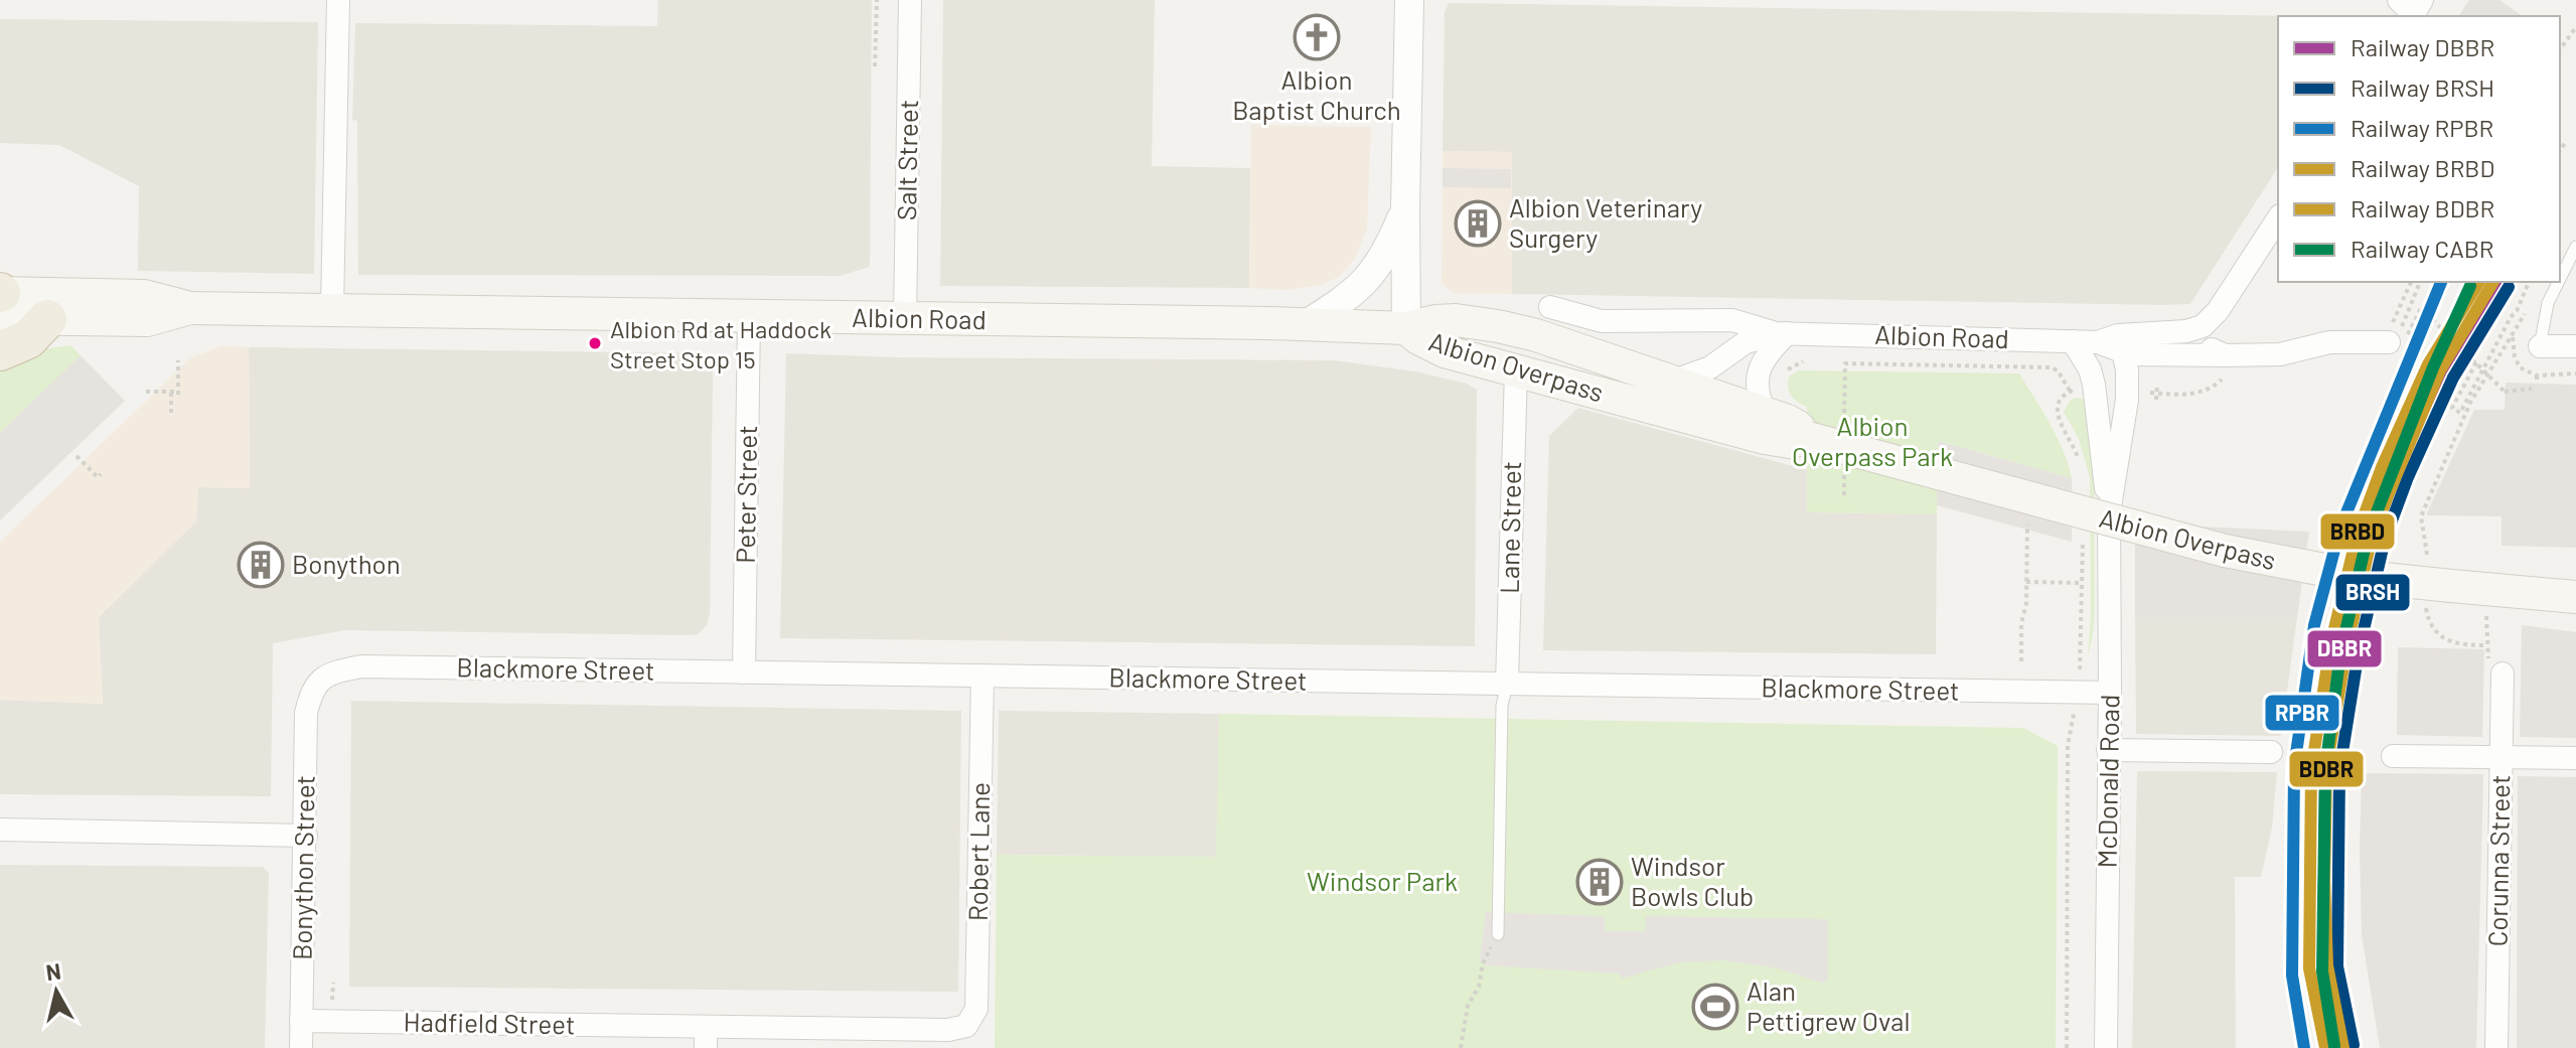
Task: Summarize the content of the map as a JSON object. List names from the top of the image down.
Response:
{
  "streets": {
    "main road": ["Albion Road", "Albion Overpass"],
    "street": [
      "Salt Street",
      "Peter Street",
      "Lane Street",
      "Blackmore Street",
      "McDonald Road",
      "Robert Lane",
      "Corunna Street",
      "Bonython Street",
      "Hadfield Street"
    ]
  },
  "crossings": [
    ["Salt Street", "Albion Road"],
    ["Albion Road", "Albion Overpass"],
    ["Albion Road", "Peter Street"],
    ["Albion Road", "McDonald Road"],
    ["Albion Overpass", "Lane Street"],
    ["Peter Street", "Blackmore Street"],
    ["Lane Street", "Blackmore Street"],
    ["Blackmore Street", "McDonald Road"],
    ["Blackmore Street", "Robert Lane"],
    ["Blackmore Street", "Bonython Street"],
    ["Robert Lane", "Hadfield Street"],
    ["Bonython Street", "Hadfield Street"]
  ],
  "parks": ["Albion Overpass Park", "Windsor Park"],
  "places": {
    "church": ["Albion Baptist Church"],
    "building": ["Albion Veterinary Surgery", "Bonython", "Windsor Bowls Club"],
    "other": ["Albion Rd at Haddock Street Stop 15"],
    "sports": ["Alan Pettigrew Oval"]
  },
  "lines": [
    "rail line DBBR",
    "rail line RPBR",
    "rail line BRBD",
    "rail line BDBR",
    "rail line CABR",
    "rail line BRSH"
  ],
  "legend": [
    "Railway DBBR",
    "Railway BRSH",
    "Railway RPBR",
    "Railway BRBD",
    "Railway BDBR",
    "Railway CABR"
  ],
  "north": "top"
}
